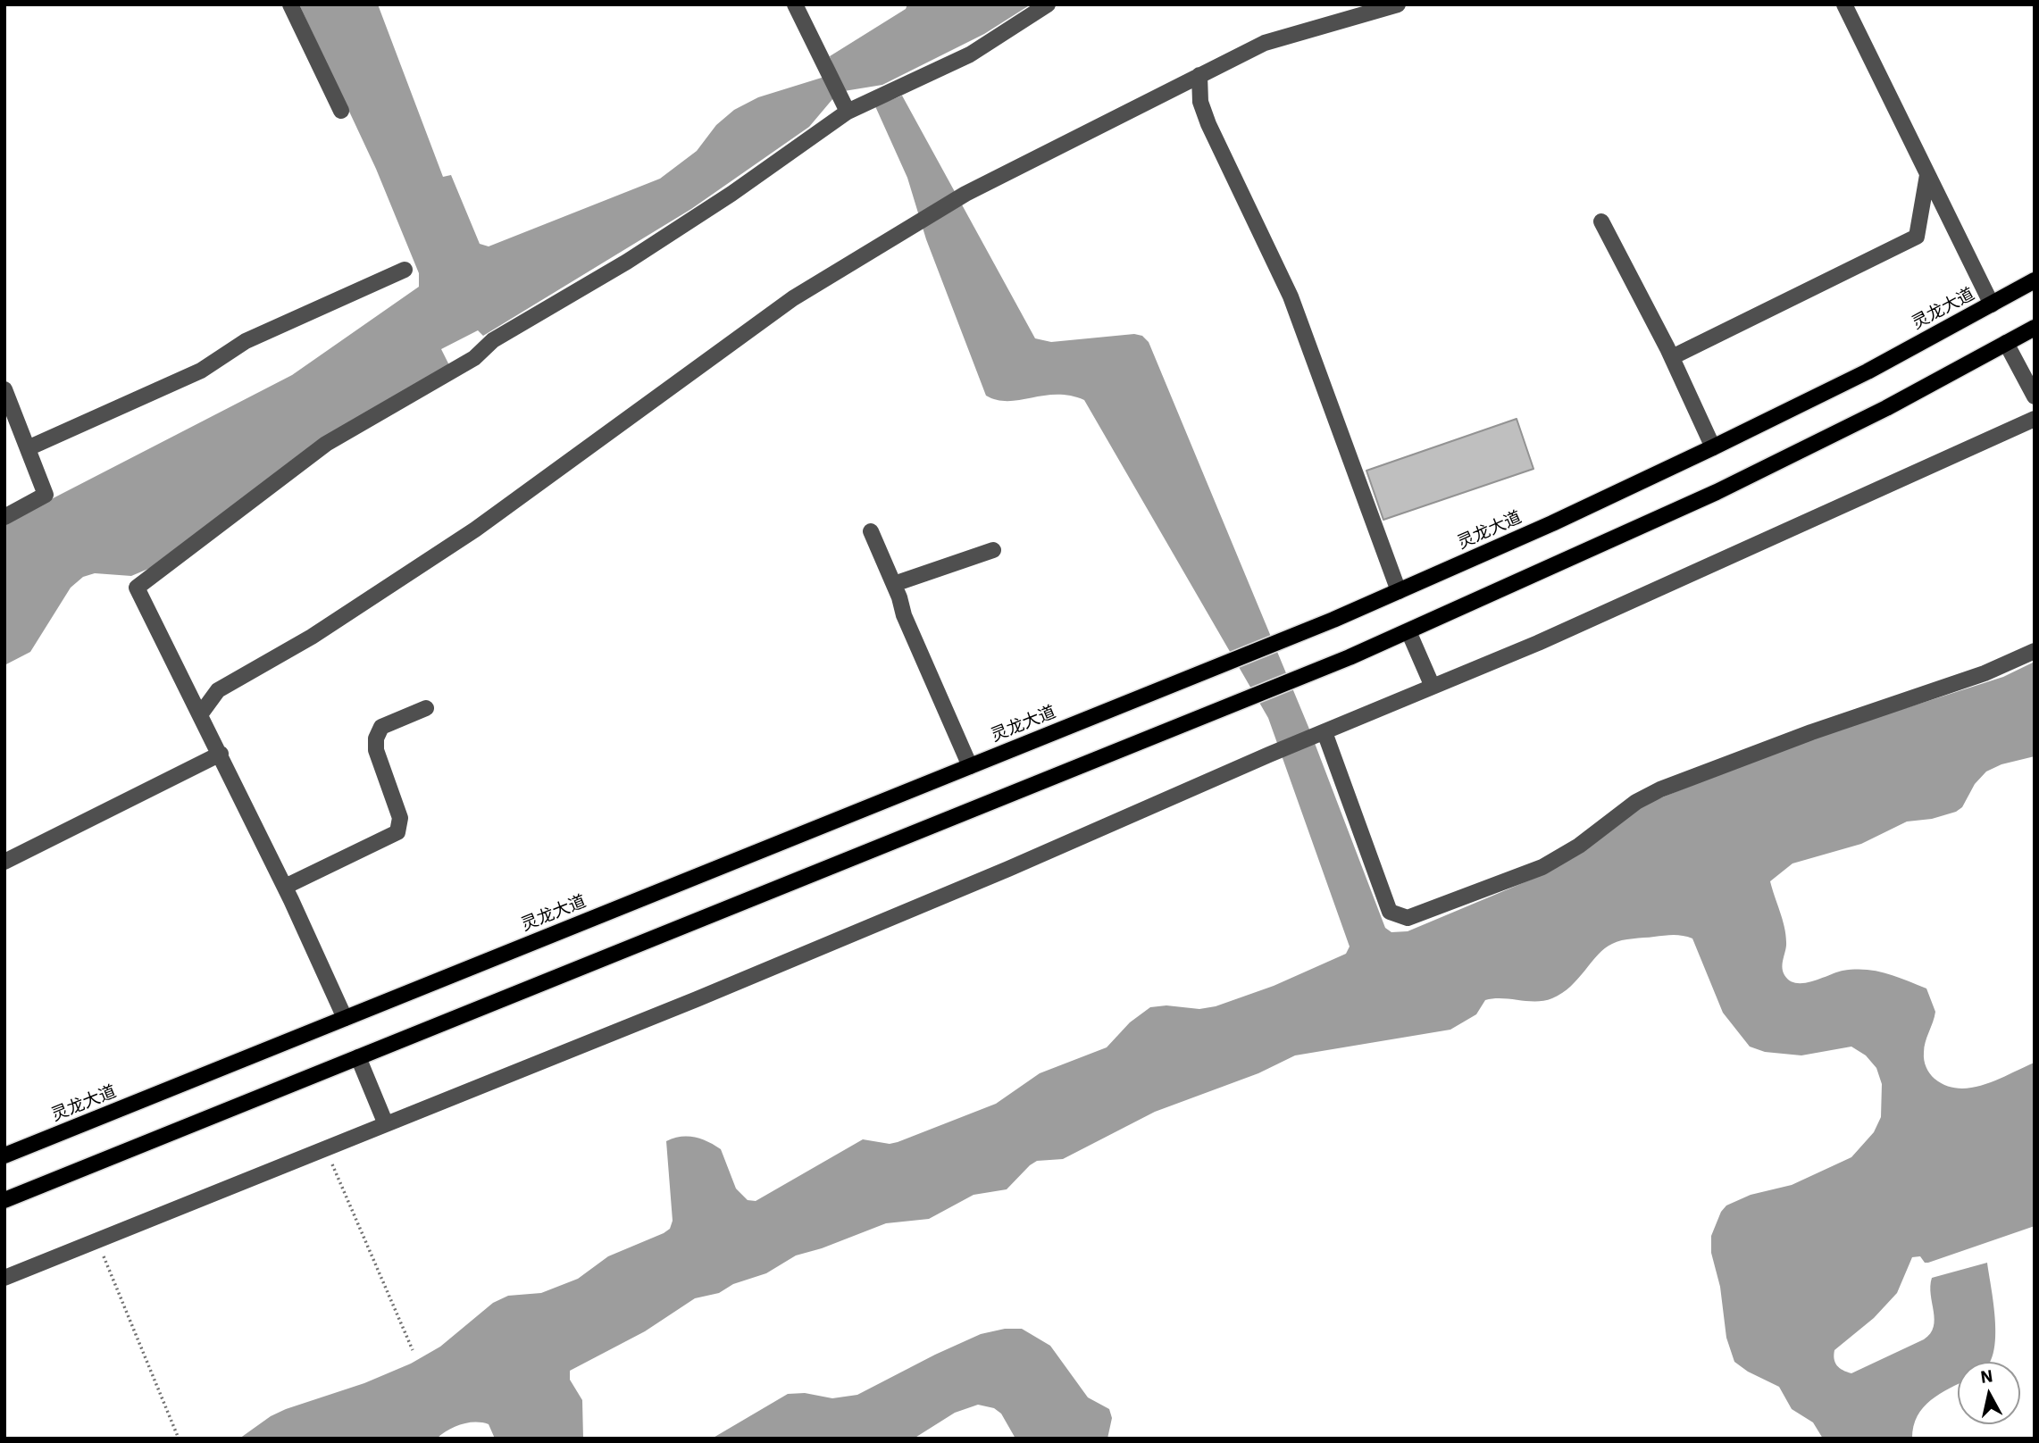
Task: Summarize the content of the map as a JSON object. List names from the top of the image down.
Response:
{
  "streets": {
    "main road": ["灵龙大道"]
  },
  "north": "top"
}
